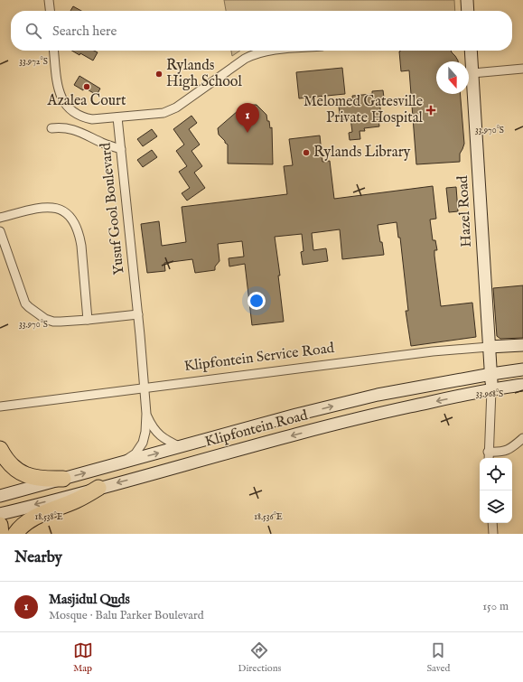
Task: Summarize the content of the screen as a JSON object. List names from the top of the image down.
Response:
{
  "streets": {
    "main road": ["Hazel Road", "Klipfontein Service Road", "Klipfontein Road"],
    "street": ["Yusuf Gool Boulevard"]
  },
  "crossings": [
    ["Yusuf Gool Boulevard", "Klipfontein Service Road"],
    ["Yusuf Gool Boulevard", "Klipfontein Road"],
    ["Hazel Road", "Klipfontein Service Road"],
    ["Hazel Road", "Klipfontein Road"]
  ],
  "places": {
    "other": ["Rylands High School", "Azalea Court", "Rylands Library"],
    "health": ["Melomed Gatesville Private Hospital"]
  },
  "north": "bottom",
  "page": {
    "search": "Search here",
    "pins": "1",
    "heading": "Nearby",
    "list": [
      {
        "mark": "1",
        "name": "Masjidul Quds",
        "note": "Mosque · Balu Parker Boulevard",
        "value": "150 m"
      }
    ],
    "nav": ["Map", "Directions", "Saved"]
  },
  "coordinates": [
    "33.972°S",
    "33.970°S",
    "33.968°S",
    "18.538°E",
    "18.536°E"
  ]
}
